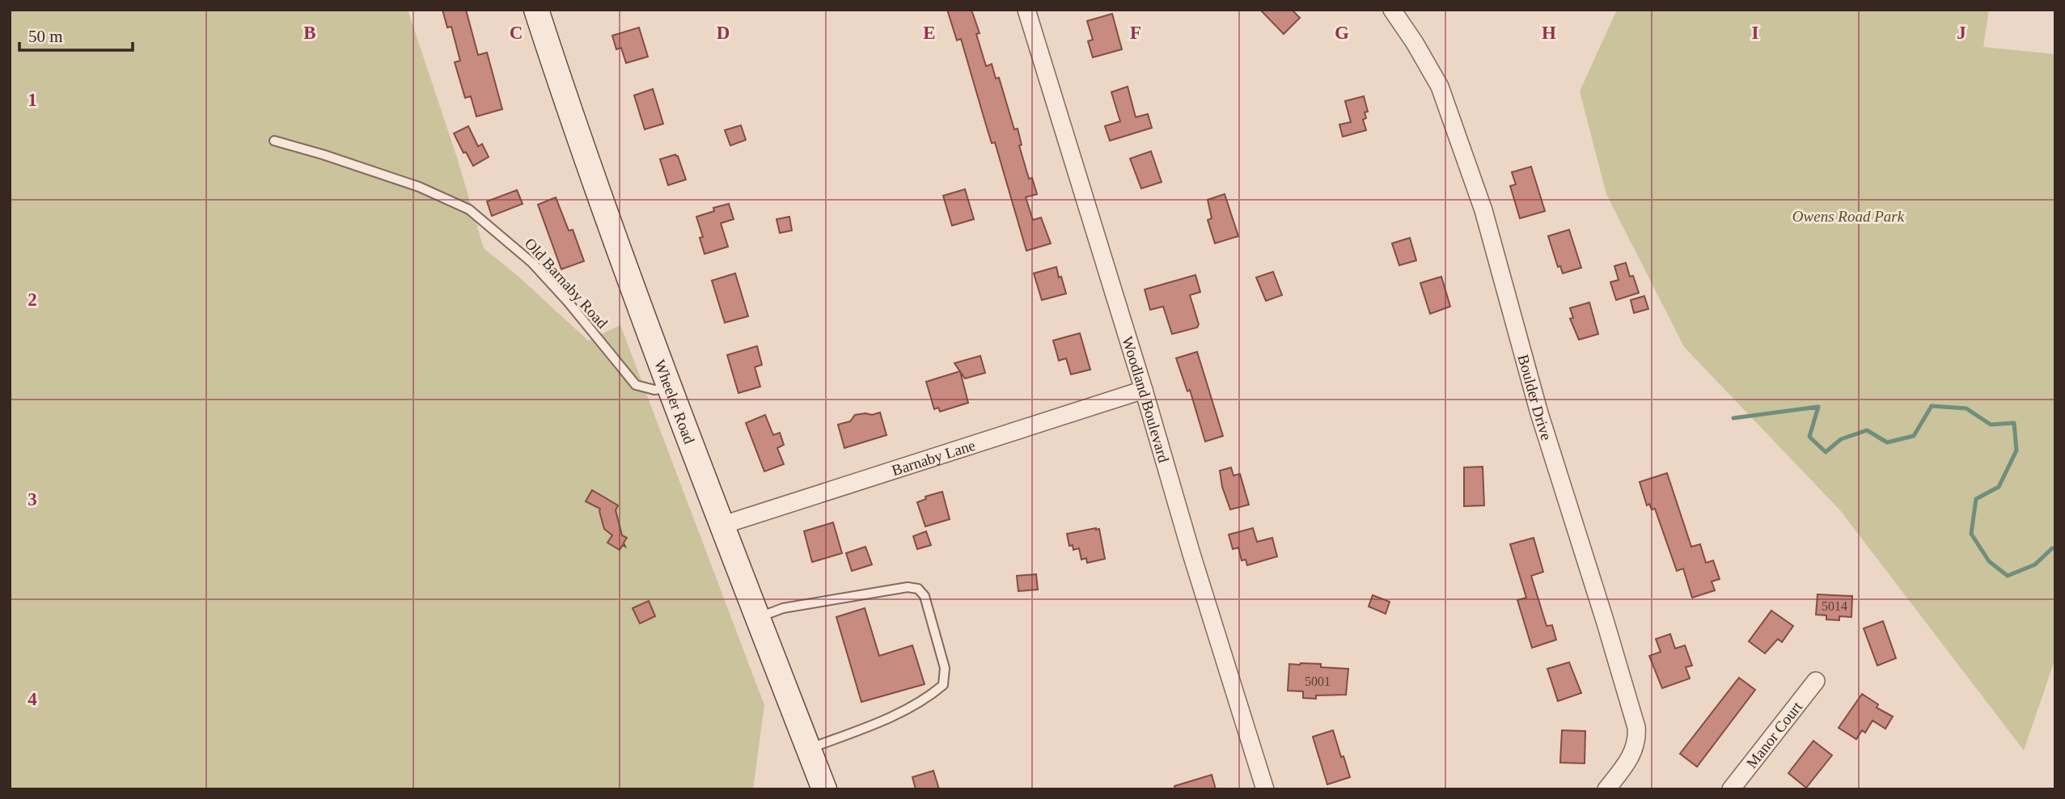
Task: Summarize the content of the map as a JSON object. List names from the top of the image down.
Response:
{
  "streets": {
    "main road": ["Wheeler Road"],
    "street": [
      "Boulder Drive",
      "Woodland Boulevard",
      "Barnaby Lane",
      "Manor Court"
    ],
    "lane": ["Old Barnaby Road"]
  },
  "crossings": [
    ["Old Barnaby Road", "Wheeler Road"],
    ["Woodland Boulevard", "Barnaby Lane"],
    ["Wheeler Road", "Barnaby Lane"]
  ],
  "parks": ["Owens Road Park"],
  "house_numbers": ["5014", "5001"],
  "scale_bar": "50 m",
  "grid": {
    "columns": [
      "B",
      "C",
      "D",
      "E",
      "F",
      "G",
      "H",
      "I",
      "J"
    ],
    "rows": [
      "1",
      "2",
      "3",
      "4"
    ]
  }
}
